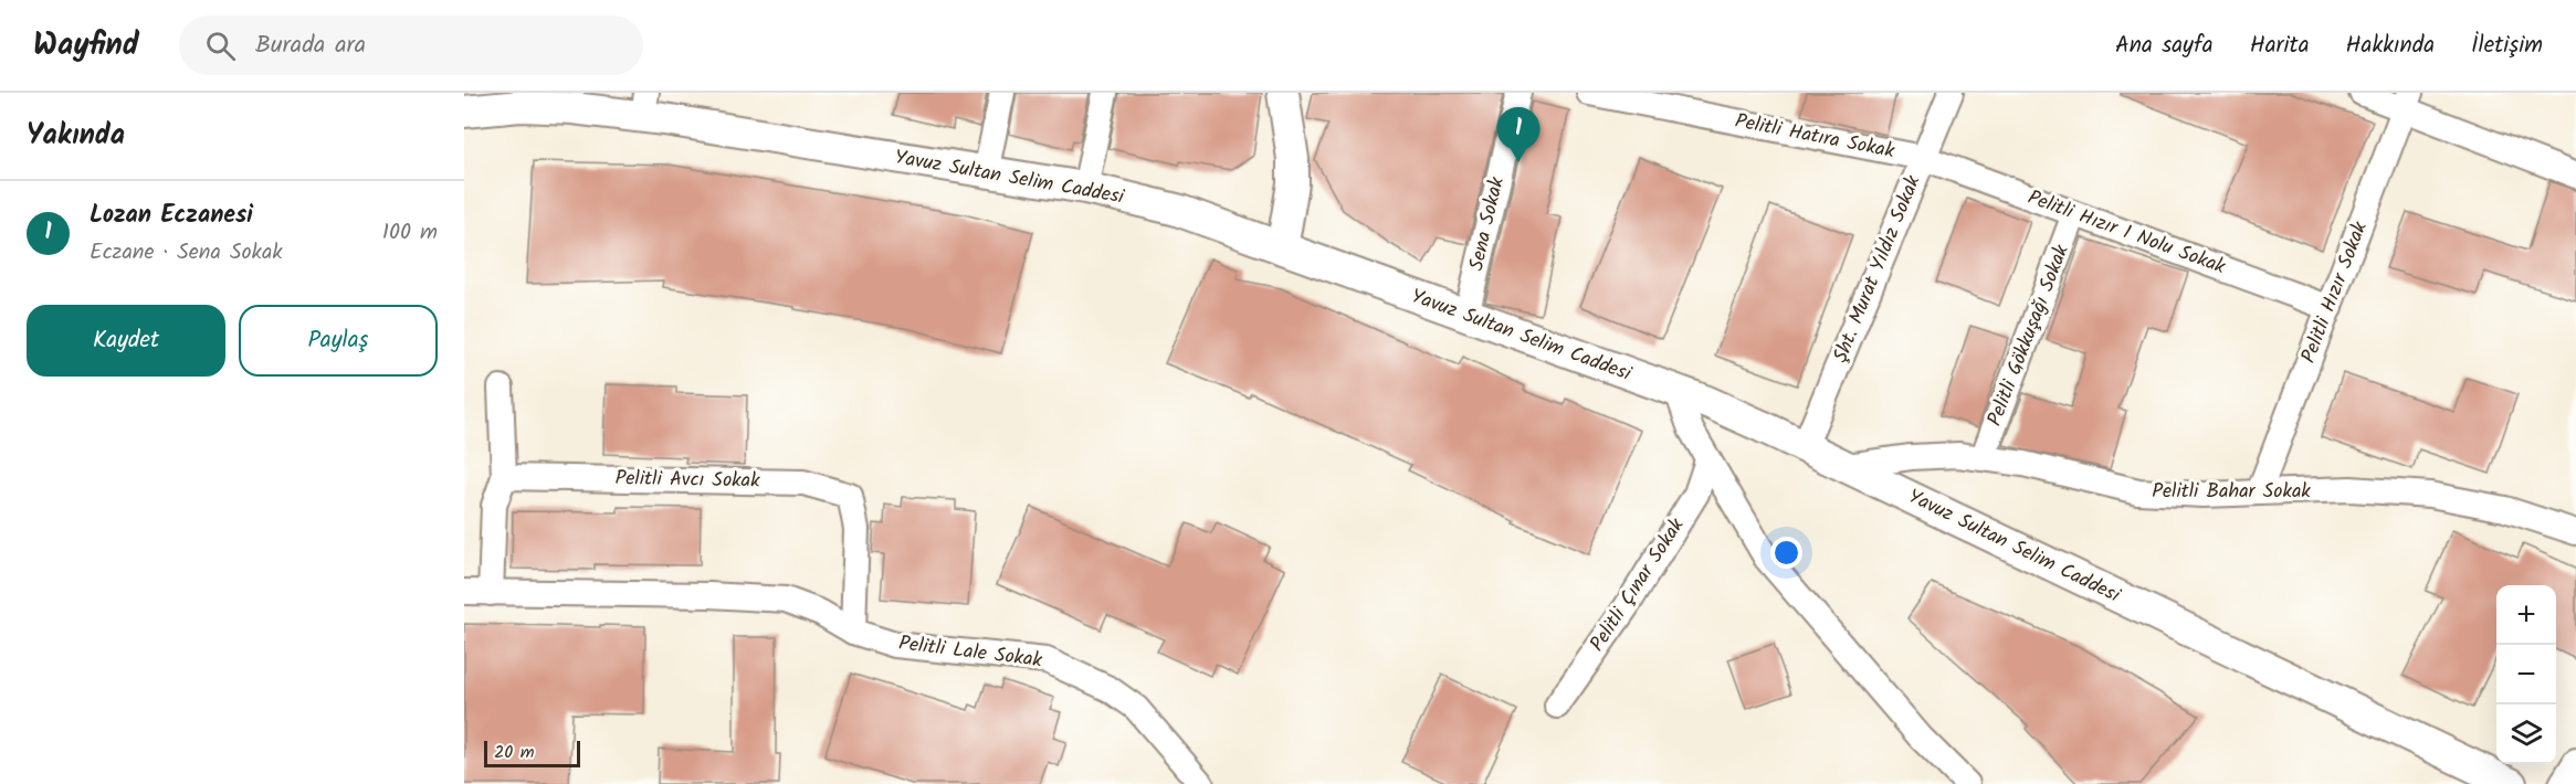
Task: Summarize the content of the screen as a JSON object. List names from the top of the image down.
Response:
{
  "streets": {
    "street": [
      "Pelitli Hatıra Sokak",
      "Yavuz Sultan Selim Caddesi",
      "Sena Sokak",
      "Pelitli Hızır 1 Nolu Sokak",
      "Şht. Murat Yıldız Sokak",
      "Pelitli Hızır Sokak",
      "Pelitli Gökkuşağı Sokak",
      "Pelitli Avcı Sokak",
      "Pelitli Bahar Sokak",
      "Pelitli Çınar Sokak",
      "Pelitli Lale Sokak"
    ]
  },
  "crossings": [
    ["Pelitli Hatıra Sokak", "Pelitli Hızır 1 Nolu Sokak"],
    ["Pelitli Hatıra Sokak", "Şht. Murat Yıldız Sokak"],
    ["Yavuz Sultan Selim Caddesi", "Sena Sokak"],
    ["Yavuz Sultan Selim Caddesi", "Şht. Murat Yıldız Sokak"],
    ["Yavuz Sultan Selim Caddesi", "Pelitli Bahar Sokak"],
    ["Pelitli Hızır 1 Nolu Sokak", "Şht. Murat Yıldız Sokak"],
    ["Pelitli Hızır 1 Nolu Sokak", "Pelitli Hızır Sokak"],
    ["Pelitli Hızır 1 Nolu Sokak", "Pelitli Gökkuşağı Sokak"],
    ["Pelitli Hızır Sokak", "Pelitli Bahar Sokak"],
    ["Pelitli Gökkuşağı Sokak", "Pelitli Bahar Sokak"],
    ["Pelitli Avcı Sokak", "Pelitli Lale Sokak"]
  ],
  "scale_bar": "20 m",
  "page": {
    "header": "Wayfind",
    "search": "Burada ara",
    "nav": [
      "Ana sayfa",
      "Harita",
      "Hakkında",
      "İletişim"
    ],
    "heading": "Yakında",
    "pins": "1",
    "list": [
      {
        "mark": "1",
        "name": "Lozan Eczanesi",
        "note": "Eczane · Sena Sokak",
        "value": "100 m"
      }
    ],
    "buttons": ["Kaydet", "Paylaş"],
    "map_buttons": ["+", "−"],
    "scale": "20 m"
  }
}
